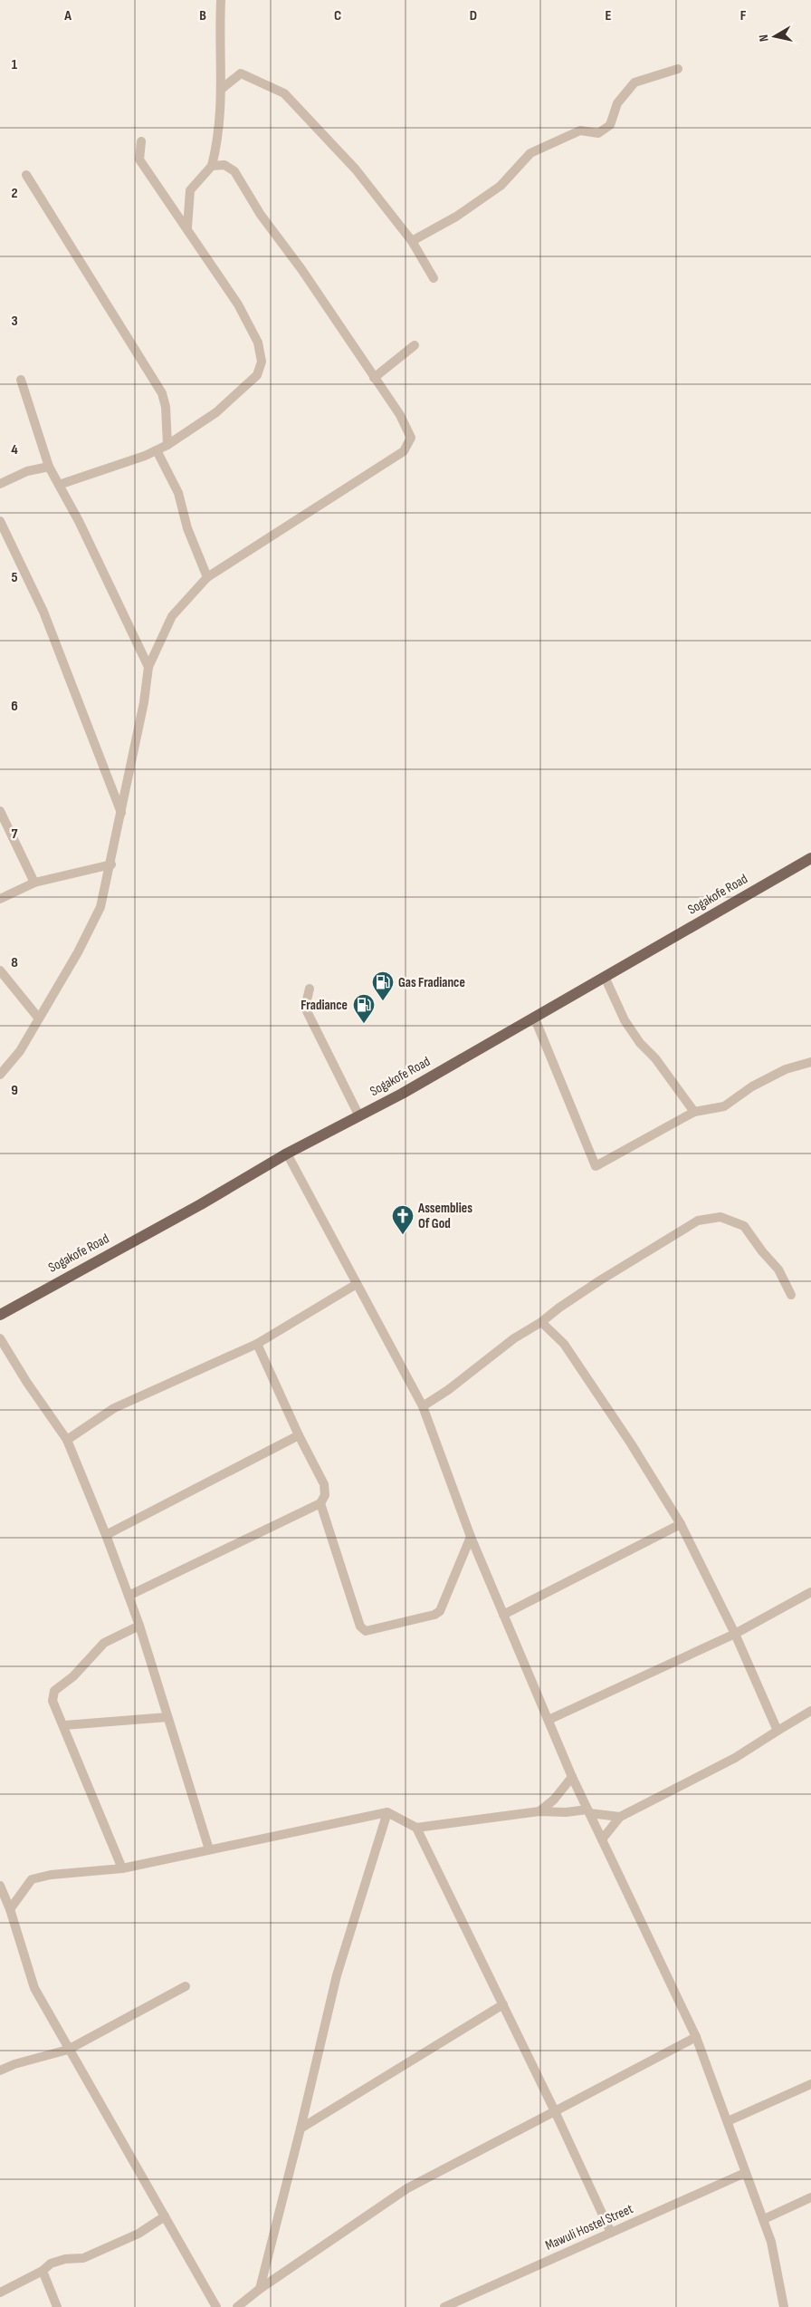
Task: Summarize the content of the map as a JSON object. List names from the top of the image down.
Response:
{
  "streets": {
    "main road": ["Sogakofe Road"],
    "street": ["Mawuli Hostel Street"]
  },
  "places": {
    "fuel station": ["Gas Fradiance", "Fradiance"],
    "church": ["Assemblies Of God"]
  },
  "north": "left",
  "grid": {
    "columns": [
      "A",
      "B",
      "C",
      "D",
      "E",
      "F"
    ],
    "rows": [
      "1",
      "2",
      "3",
      "4",
      "5",
      "6",
      "7",
      "8",
      "9"
    ]
  }
}
